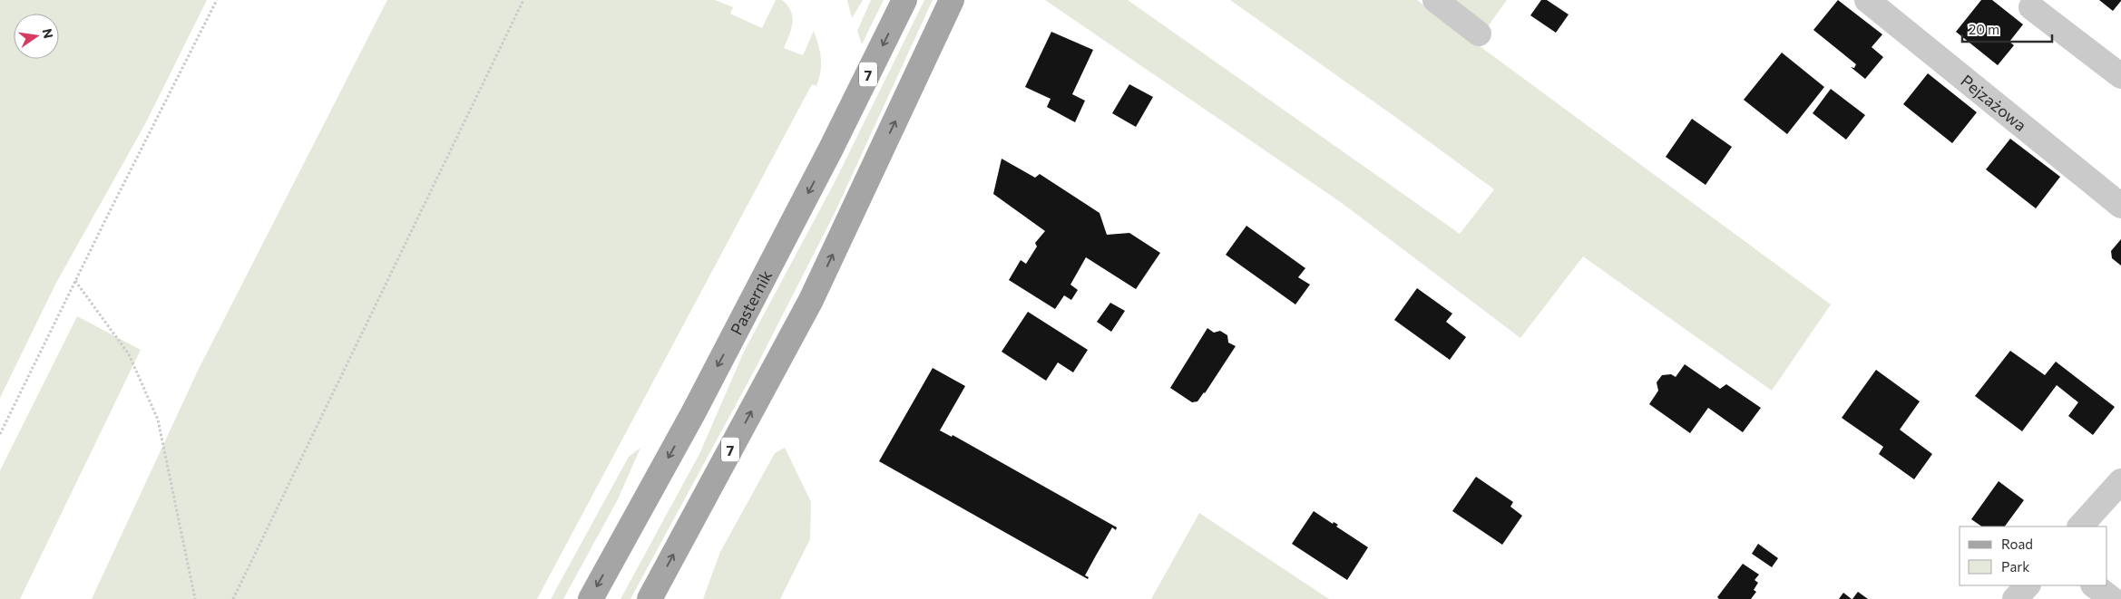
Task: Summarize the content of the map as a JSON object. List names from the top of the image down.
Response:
{
  "streets": {
    "main road": ["7", "Pasternik"],
    "street": ["Pejzażowa"]
  },
  "legend": ["Road", "Park"],
  "scale_bar": "20 m",
  "north": "right"
}
